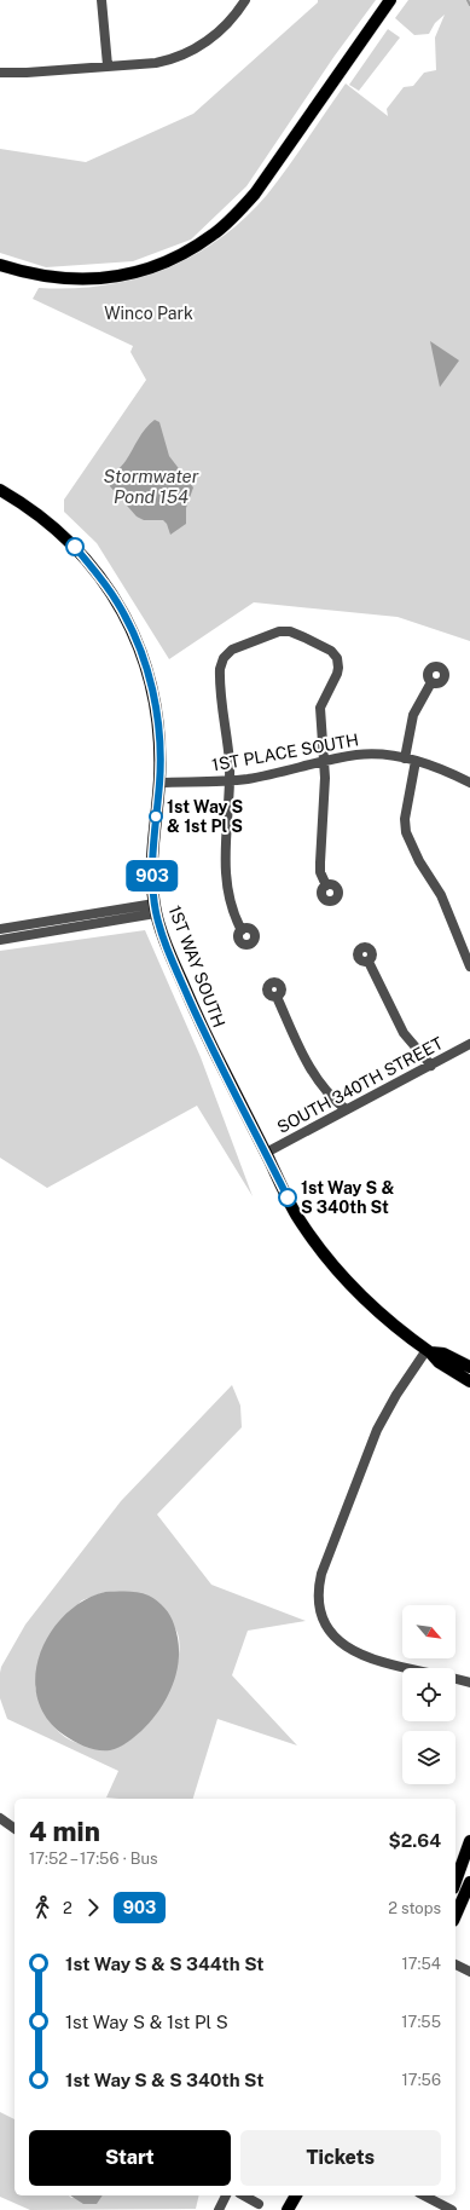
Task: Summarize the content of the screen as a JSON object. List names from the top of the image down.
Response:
{
  "streets": {
    "main road": ["1ST WAY SOUTH"],
    "street": ["1ST PLACE SOUTH", "SOUTH 340TH STREET"]
  },
  "crossings": [
    ["1ST PLACE SOUTH", "1ST WAY SOUTH"],
    ["1ST WAY SOUTH", "SOUTH 340TH STREET"]
  ],
  "water": ["Stormwater Pond 154"],
  "parks": ["Winco Park"],
  "places": ["1st Way S & 1st Pl S", "1st Way S & S 340th St"],
  "lines": ["bus line 903"],
  "north": "bottom right",
  "page": {
    "on_map": "903",
    "heading": ["4 min", "17:52 – 17:56 · Bus", "$2.64"],
    "legs": ["2", "903", "2 stops"],
    "list": [
      {
        "name": "1st Way S & S 344th St",
        "value": "17:54"
      },
      {
        "name": "1st Way S & 1st Pl S",
        "value": "17:55"
      },
      {
        "name": "1st Way S & S 340th St",
        "value": "17:56"
      }
    ],
    "buttons": ["Start", "Tickets"]
  }
}
